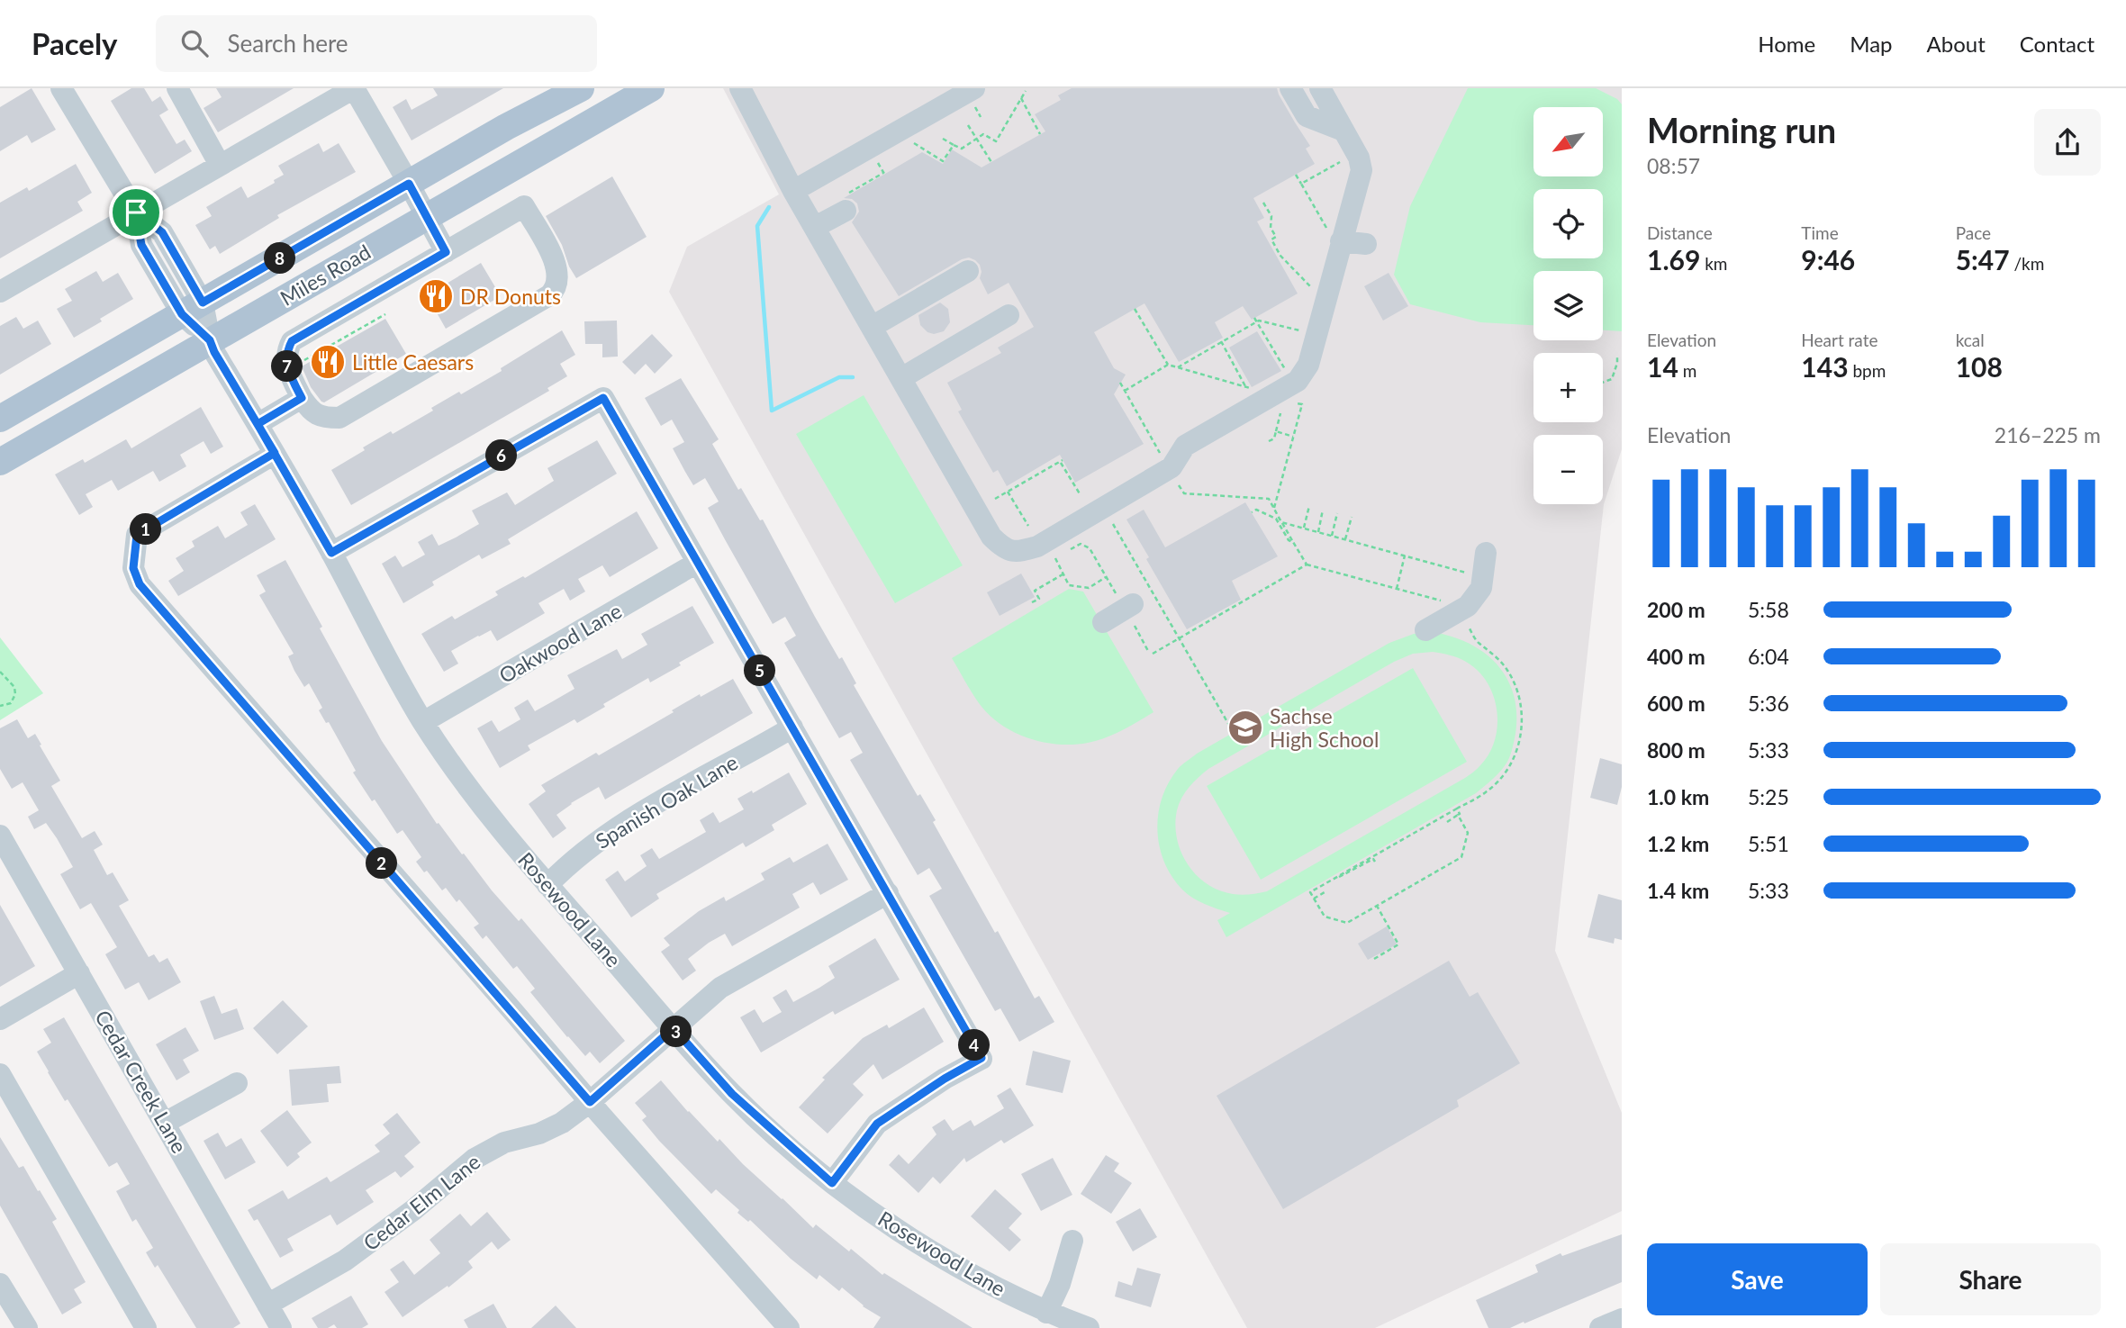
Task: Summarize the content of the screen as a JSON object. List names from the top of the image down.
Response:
{
  "streets": {
    "main road": ["Miles Road"],
    "street": [
      "Oakwood Lane",
      "Spanish Oak Lane",
      "Rosewood Lane",
      "Cedar Creek Lane",
      "Cedar Elm Lane"
    ]
  },
  "crossings": [
    ["Miles Road", "Rosewood Lane"],
    ["Oakwood Lane", "Rosewood Lane"],
    ["Spanish Oak Lane", "Rosewood Lane"],
    ["Rosewood Lane", "Cedar Elm Lane"],
    ["Cedar Creek Lane", "Cedar Elm Lane"]
  ],
  "places": {
    "restaurant": ["DR Donuts", "Little Caesars"],
    "school or university": ["Sachse High School"]
  },
  "north": "bottom left",
  "page": {
    "header": "Pacely",
    "search": "Search here",
    "nav": [
      "Home",
      "Map",
      "About",
      "Contact"
    ],
    "heading": ["Morning run", "08:57"],
    "map_buttons": ["+", "−"],
    "stats": [
      ["Distance", "1.69 km"],
      ["Time", "9:46"],
      ["Pace", "5:47 /km"],
      ["Elevation", "14 m"],
      ["Heart rate", "143 bpm"],
      ["kcal", "108"]
    ],
    "pins": [
      "8",
      "7",
      "6",
      "1",
      "5",
      "2",
      "3",
      "4"
    ],
    "chart": ["Elevation", "216–225 m"],
    "list": [
      {
        "name": "200 m",
        "note": "5:58"
      },
      {
        "name": "400 m",
        "note": "6:04"
      },
      {
        "name": "600 m",
        "note": "5:36"
      },
      {
        "name": "800 m",
        "note": "5:33"
      },
      {
        "name": "1.0 km",
        "note": "5:25"
      },
      {
        "name": "1.2 km",
        "note": "5:51"
      },
      {
        "name": "1.4 km",
        "note": "5:33"
      }
    ],
    "buttons": ["Save", "Share"]
  }
}
